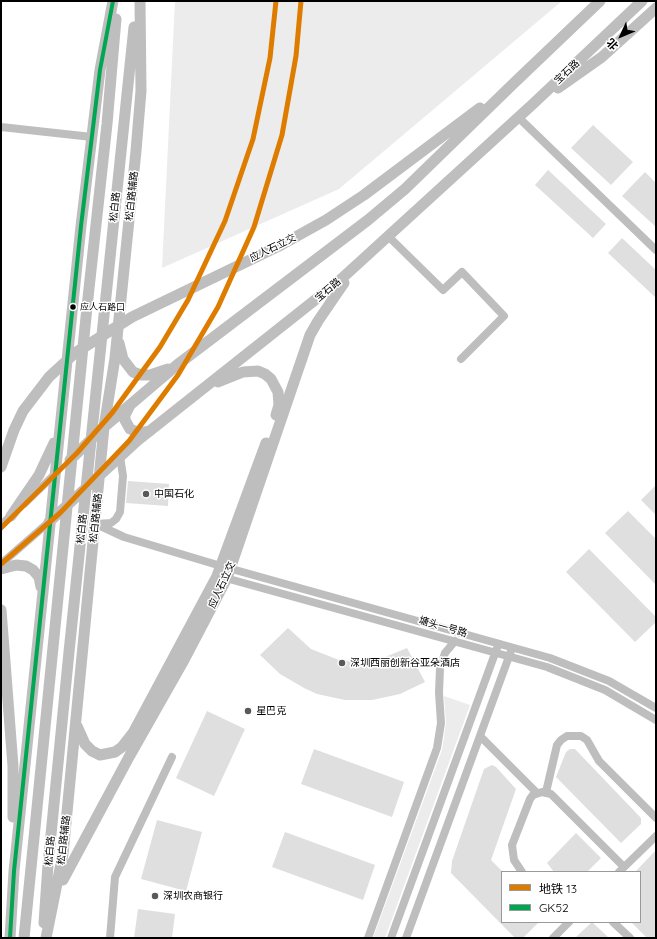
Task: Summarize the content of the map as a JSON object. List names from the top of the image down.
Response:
{
  "streets": {
    "main road": [
      "宝石路",
      "松白路辅路",
      "松白路",
      "应人石立交"
    ],
    "street": ["塘头一号路"]
  },
  "crossings": [
    ["宝石路", "松白路辅路"],
    ["宝石路", "应人石立交"],
    ["松白路辅路", "松白路"],
    ["松白路辅路", "应人石立交"],
    ["应人石立交", "塘头一号路"]
  ],
  "places": [
    "应人石路口",
    "中国石化",
    "深圳西丽创新谷亚朵酒店",
    "星巴克",
    "深圳农商银行"
  ],
  "lines": ["metro line 13", "transit line GK52"],
  "legend": ["地铁 13", "GK52"],
  "north": "bottom left"
}
